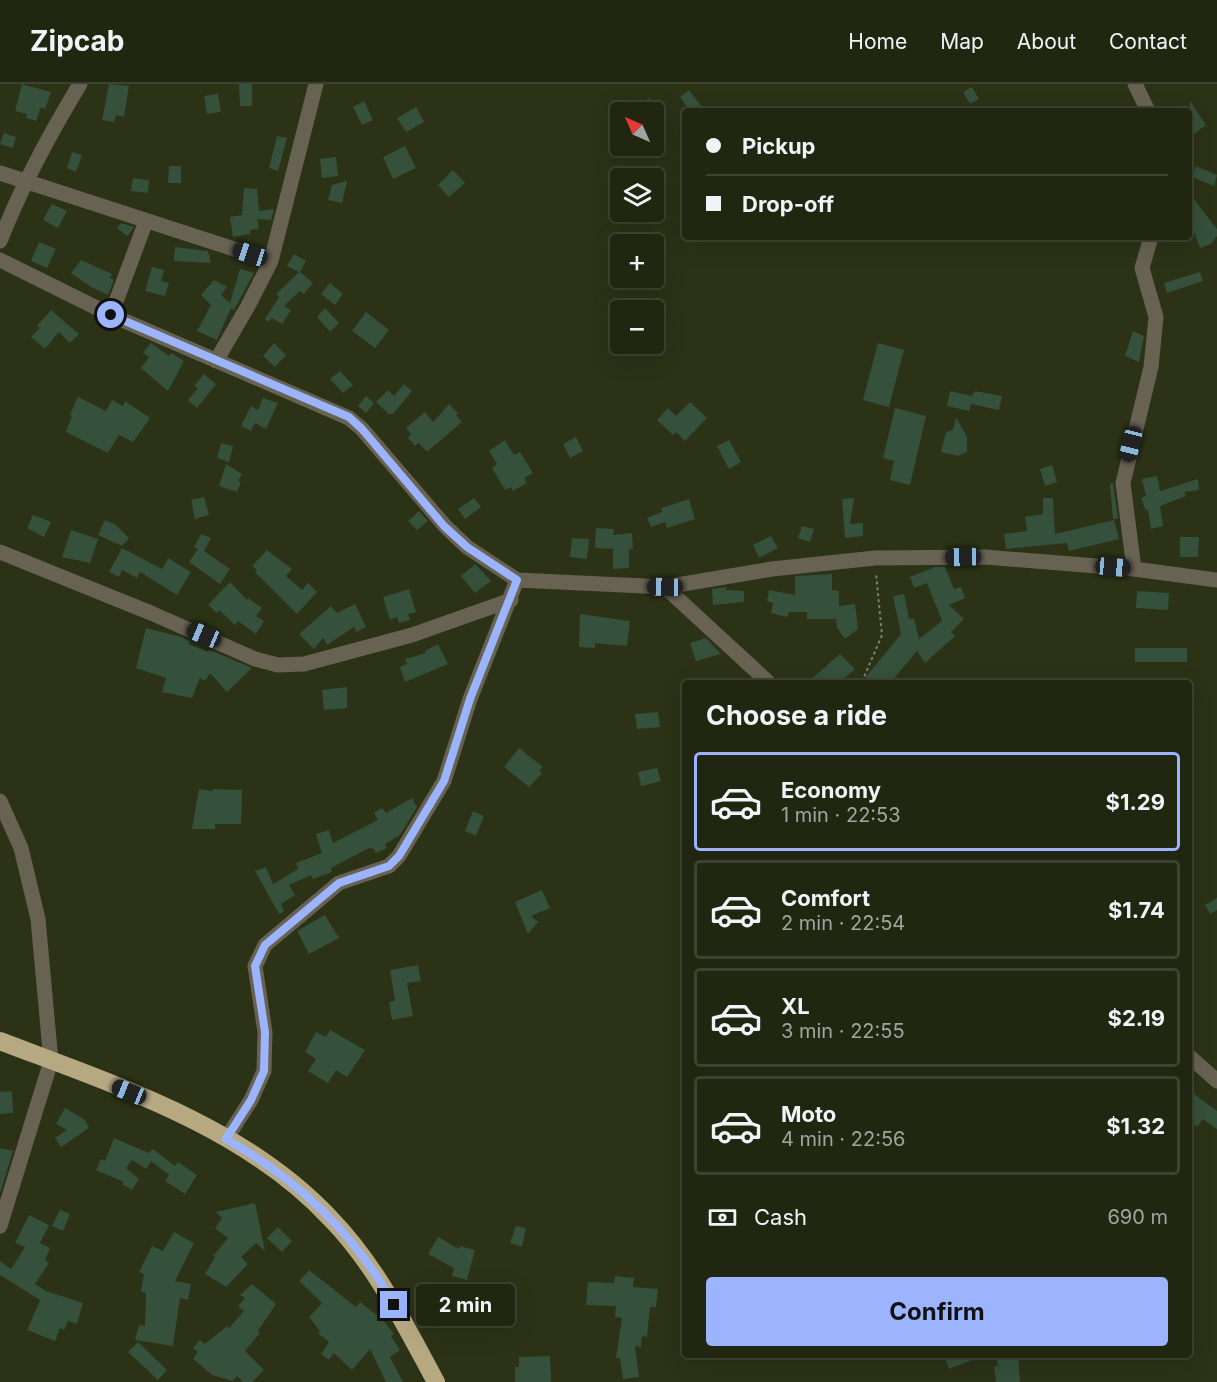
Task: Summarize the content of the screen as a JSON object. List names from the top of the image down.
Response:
{
  "north": "top left",
  "page": {
    "header": "Zipcab",
    "nav": [
      "Home",
      "Map",
      "About",
      "Contact"
    ],
    "map_buttons": ["+", "−"],
    "banner": ["Pickup", "Drop-off"],
    "heading": "Choose a ride",
    "list": [
      {
        "name": "Economy",
        "note": "1 min · 22:53",
        "value": "$1.29"
      },
      {
        "name": "Comfort",
        "note": "2 min · 22:54",
        "value": "$1.74"
      },
      {
        "name": "XL",
        "note": "3 min · 22:55",
        "value": "$2.19"
      },
      {
        "name": "Moto",
        "note": "4 min · 22:56",
        "value": "$1.32"
      }
    ],
    "pay": ["Cash", "690 m"],
    "buttons": "Confirm",
    "bubble": "2 min"
  }
}
